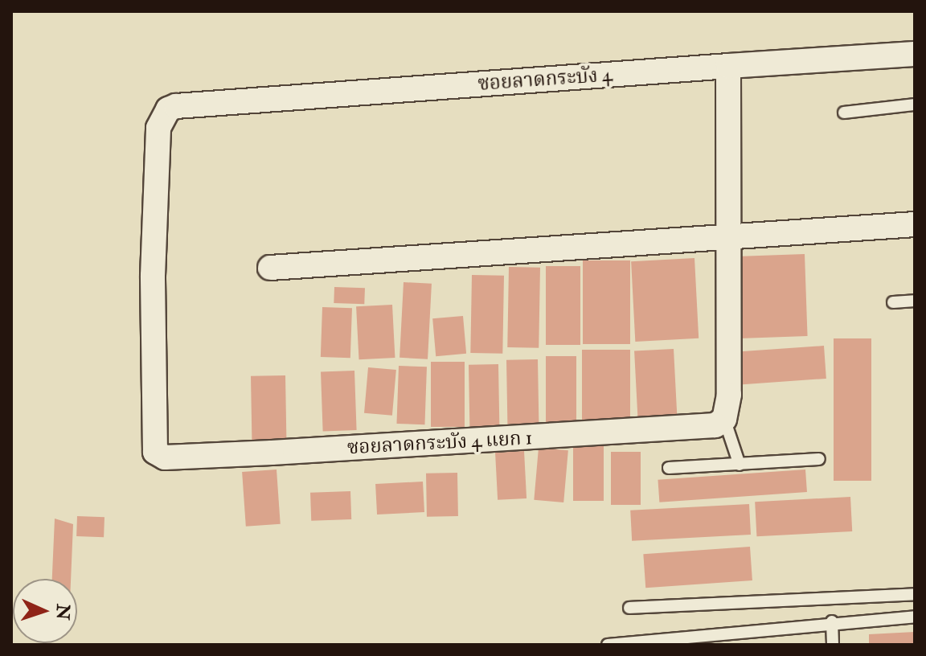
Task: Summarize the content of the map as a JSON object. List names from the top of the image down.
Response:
{
  "streets": {
    "street": ["ซอยลาดกระบัง 4", "ซอยลาดกระบัง 4 แยก 1"]
  },
  "crossings": [
    ["ซอยลาดกระบัง 4", "ซอยลาดกระบัง 4 แยก 1"]
  ],
  "north": "right"
}
